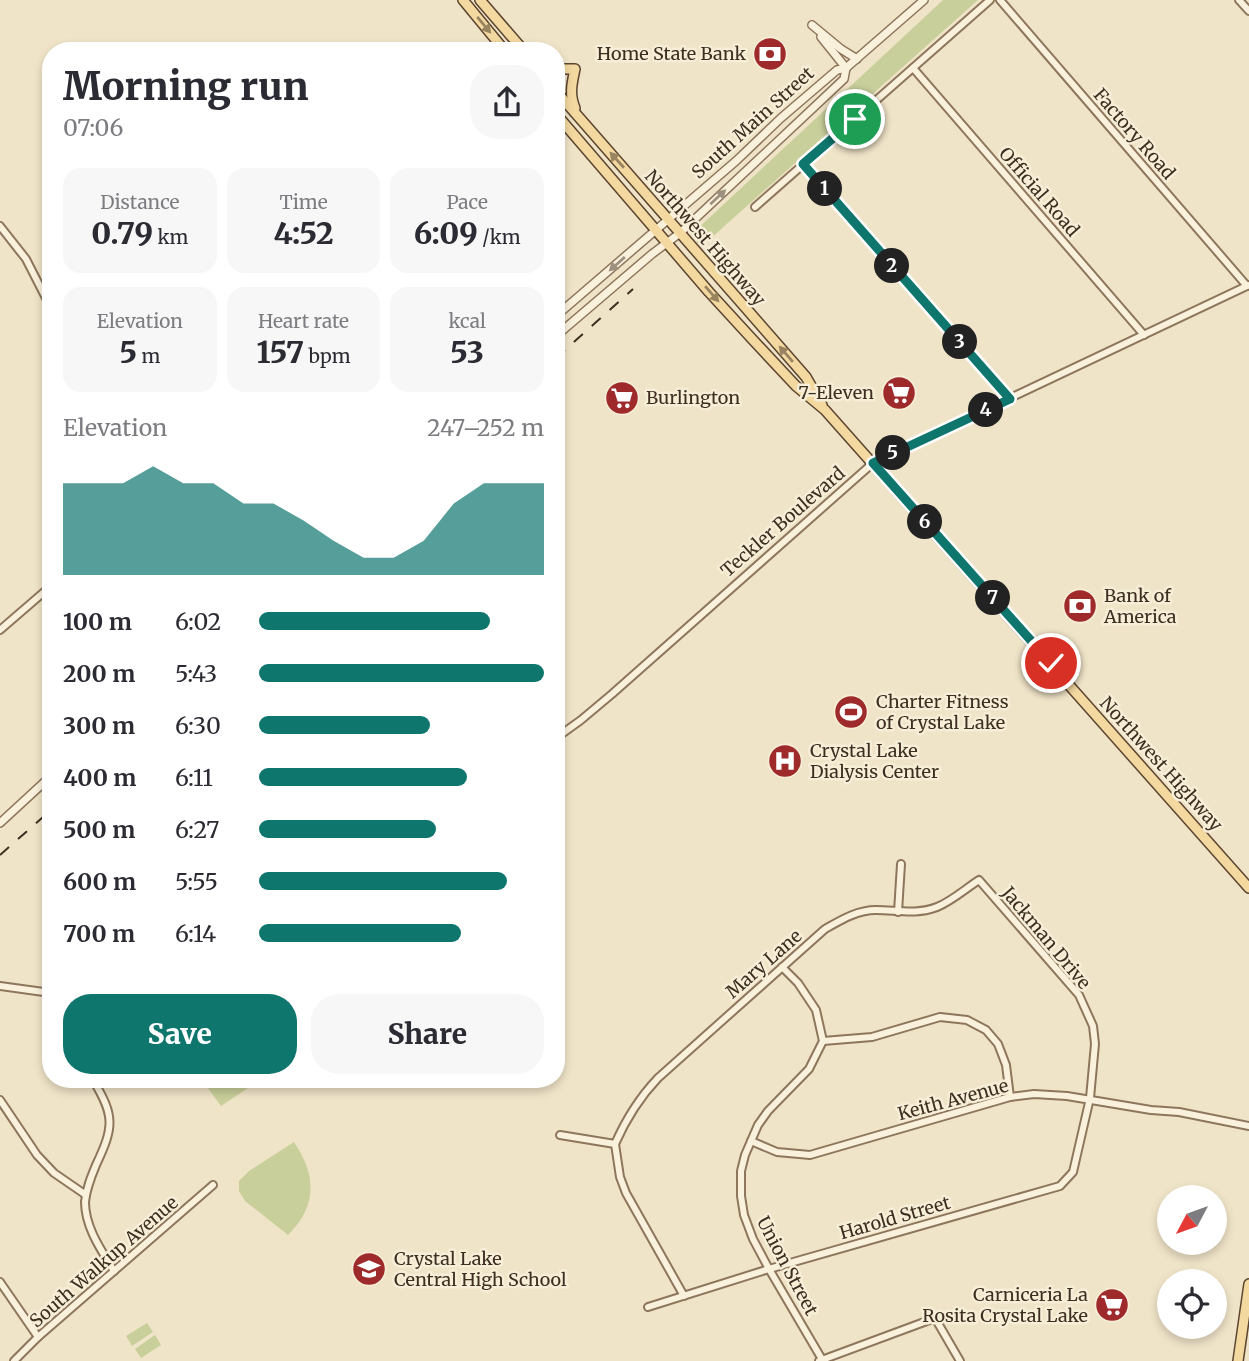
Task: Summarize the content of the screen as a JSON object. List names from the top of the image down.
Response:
{
  "streets": {
    "main road": ["Northwest Highway"],
    "street": [
      "South Main Street",
      "Factory Road",
      "Official Road",
      "Teckler Boulevard",
      "Jackman Drive",
      "Mary Lane",
      "Keith Avenue",
      "Harold Street",
      "South Walkup Avenue",
      "Union Street"
    ]
  },
  "crossings": [
    ["South Main Street", "Northwest Highway"],
    ["Factory Road", "Teckler Boulevard"],
    ["Official Road", "Teckler Boulevard"],
    ["Northwest Highway", "Teckler Boulevard"],
    ["Jackman Drive", "Mary Lane"],
    ["Jackman Drive", "Keith Avenue"],
    ["Jackman Drive", "Harold Street"],
    ["Keith Avenue", "Harold Street"],
    ["Keith Avenue", "Union Street"],
    ["Harold Street", "Union Street"]
  ],
  "places": {
    "bank": ["Home State Bank", "Bank of America"],
    "supermarket": ["7-Eleven", "Burlington", "Carniceria La Rosita Crystal Lake"],
    "sports": ["Charter Fitness of Crystal Lake"],
    "hospital": ["Crystal Lake Dialysis Center"],
    "school or university": ["Crystal Lake Central High School"]
  },
  "north": "bottom left",
  "page": {
    "heading": ["Morning run", "07:06"],
    "stats": [
      ["Distance", "0.79 km"],
      ["Time", "4:52"],
      ["Pace", "6:09 /km"],
      ["Elevation", "5 m"],
      ["Heart rate", "157 bpm"],
      ["kcal", "53"]
    ],
    "pins": [
      "1",
      "2",
      "3",
      "4",
      "5",
      "6",
      "7"
    ],
    "chart": ["Elevation", "247–252 m"],
    "list": [
      {
        "name": "100 m",
        "note": "6:02"
      },
      {
        "name": "200 m",
        "note": "5:43"
      },
      {
        "name": "300 m",
        "note": "6:30"
      },
      {
        "name": "400 m",
        "note": "6:11"
      },
      {
        "name": "500 m",
        "note": "6:27"
      },
      {
        "name": "600 m",
        "note": "5:55"
      },
      {
        "name": "700 m",
        "note": "6:14"
      }
    ],
    "buttons": ["Save", "Share"]
  }
}
